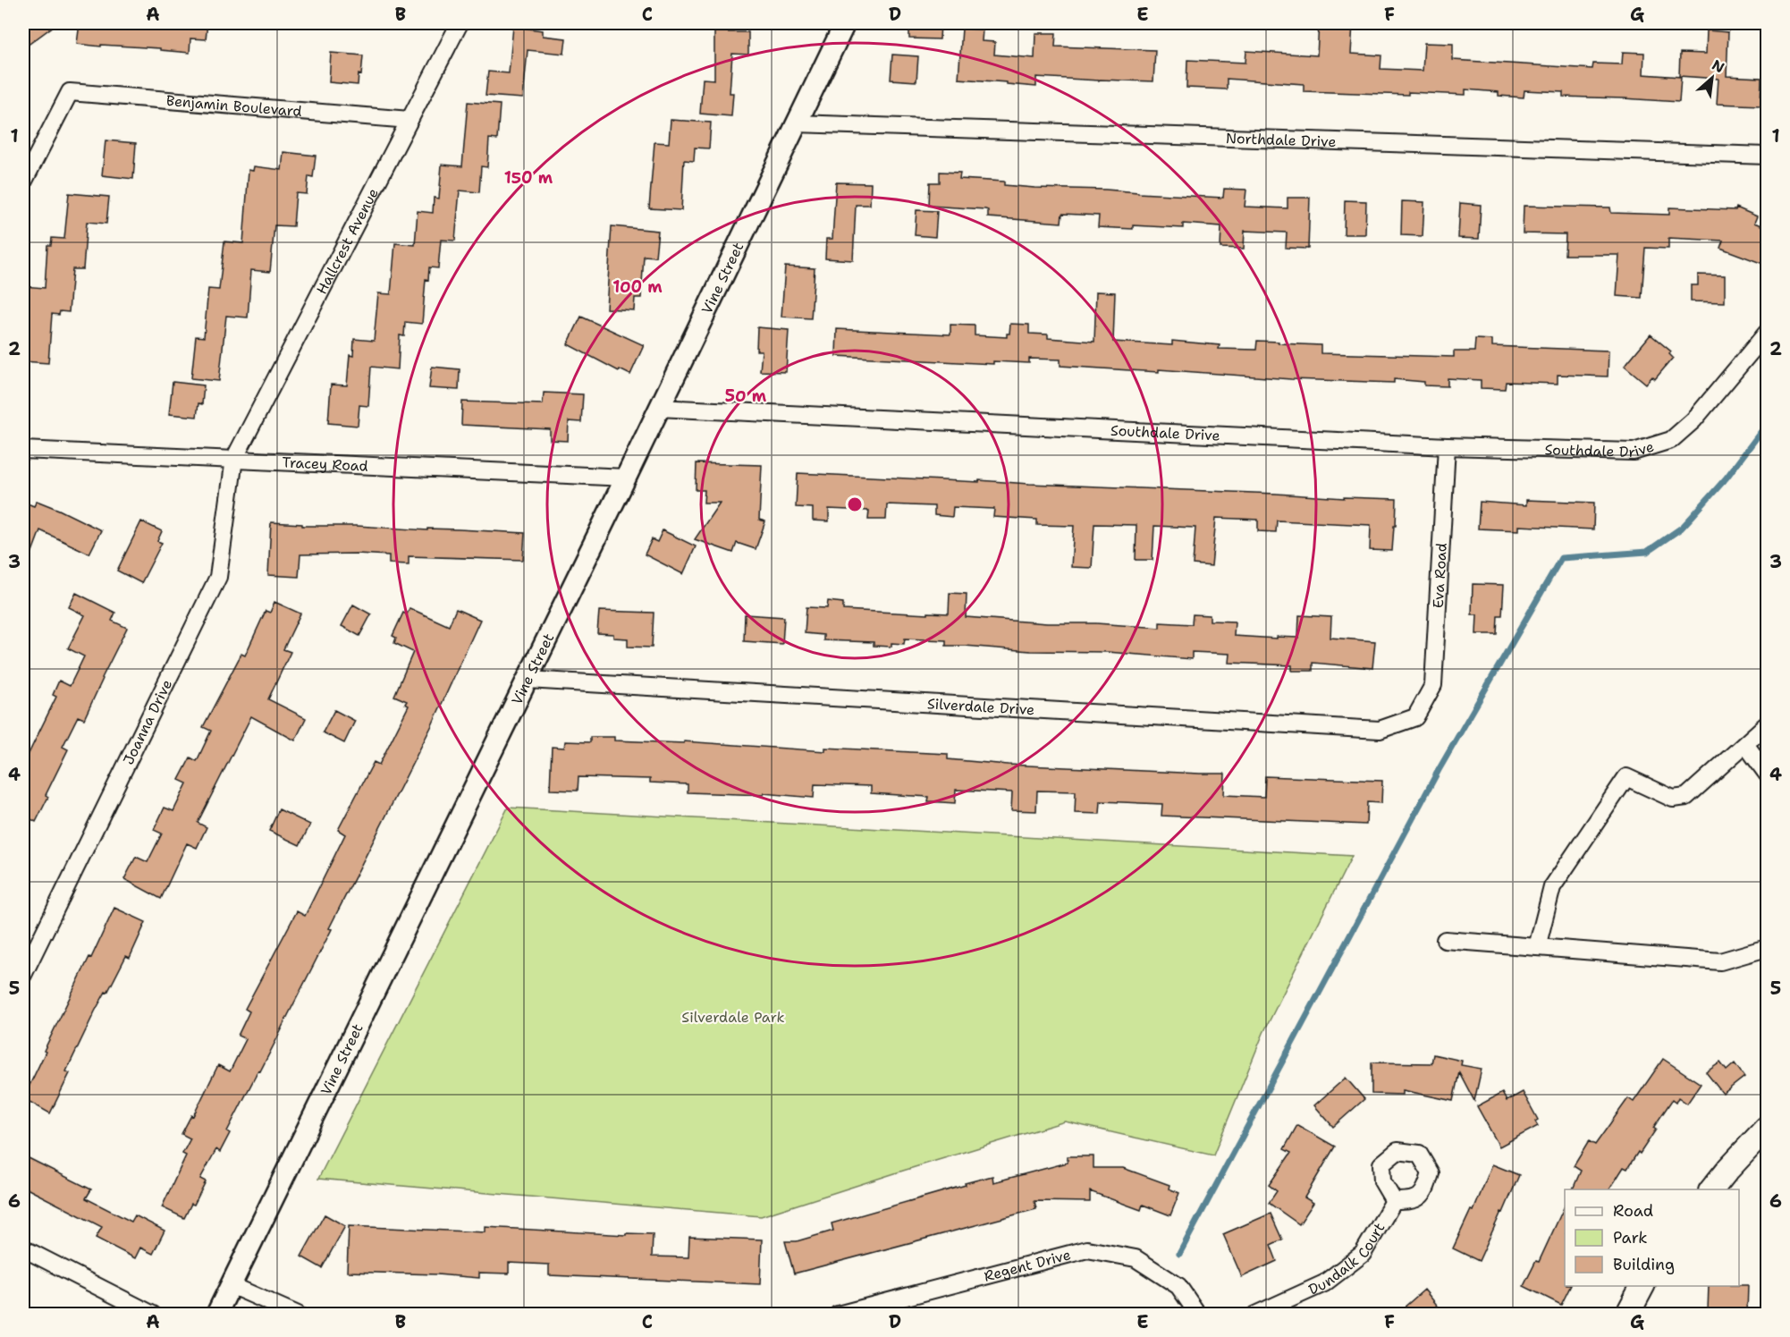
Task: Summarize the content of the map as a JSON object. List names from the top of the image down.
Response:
{
  "streets": {
    "street": [
      "Benjamin Boulevard",
      "Northdale Drive",
      "Hallcrest Avenue",
      "Vine Street",
      "Southdale Drive",
      "Tracey Road",
      "Eva Road",
      "Silverdale Drive",
      "Joanna Drive",
      "Dundalk Court",
      "Regent Drive"
    ]
  },
  "crossings": [
    ["Benjamin Boulevard", "Hallcrest Avenue"],
    ["Northdale Drive", "Vine Street"],
    ["Hallcrest Avenue", "Tracey Road"],
    ["Hallcrest Avenue", "Joanna Drive"],
    ["Vine Street", "Southdale Drive"],
    ["Vine Street", "Tracey Road"],
    ["Vine Street", "Silverdale Drive"],
    ["Southdale Drive", "Eva Road"],
    ["Tracey Road", "Joanna Drive"],
    ["Eva Road", "Silverdale Drive"]
  ],
  "parks": ["Silverdale Park"],
  "legend": ["Road", "Park", "Building"],
  "north": "top right",
  "grid": {
    "columns": [
      "A",
      "B",
      "C",
      "D",
      "E",
      "F",
      "G"
    ],
    "rows": [
      "1",
      "2",
      "3",
      "4",
      "5",
      "6"
    ]
  },
  "rings": ["150 m", "100 m", "50 m"]
}
